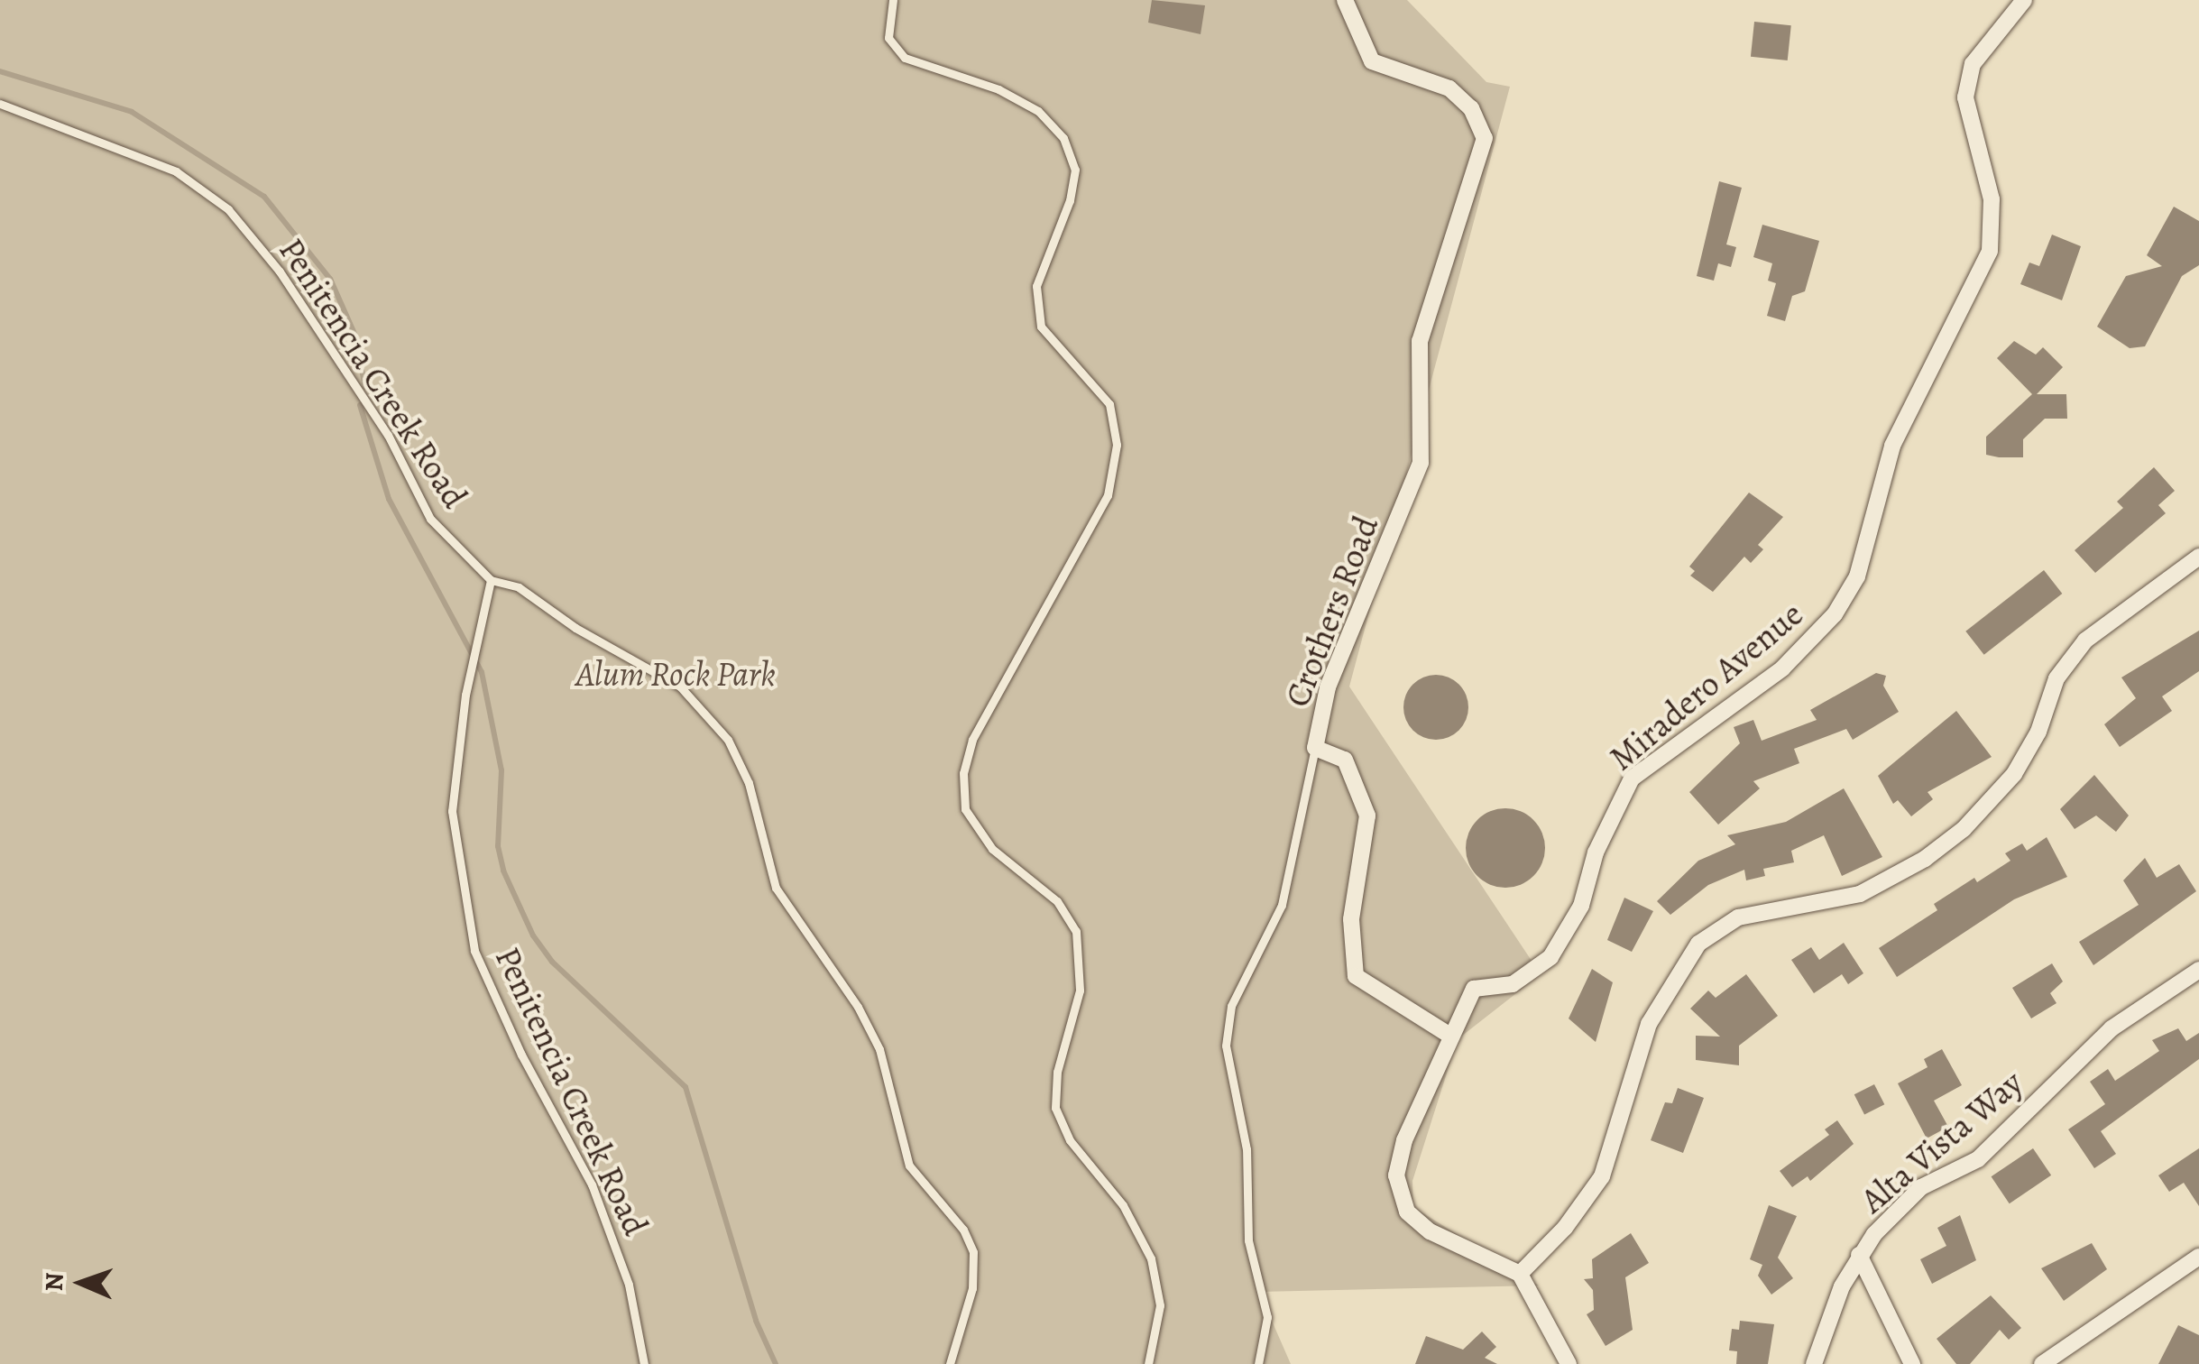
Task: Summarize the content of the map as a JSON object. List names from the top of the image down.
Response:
{
  "streets": {
    "street": ["Crothers Road", "Miradero Avenue", "Alta Vista Way"],
    "lane": ["Penitencia Creek Road"]
  },
  "parks": ["Alum Rock Park"],
  "north": "left"
}
